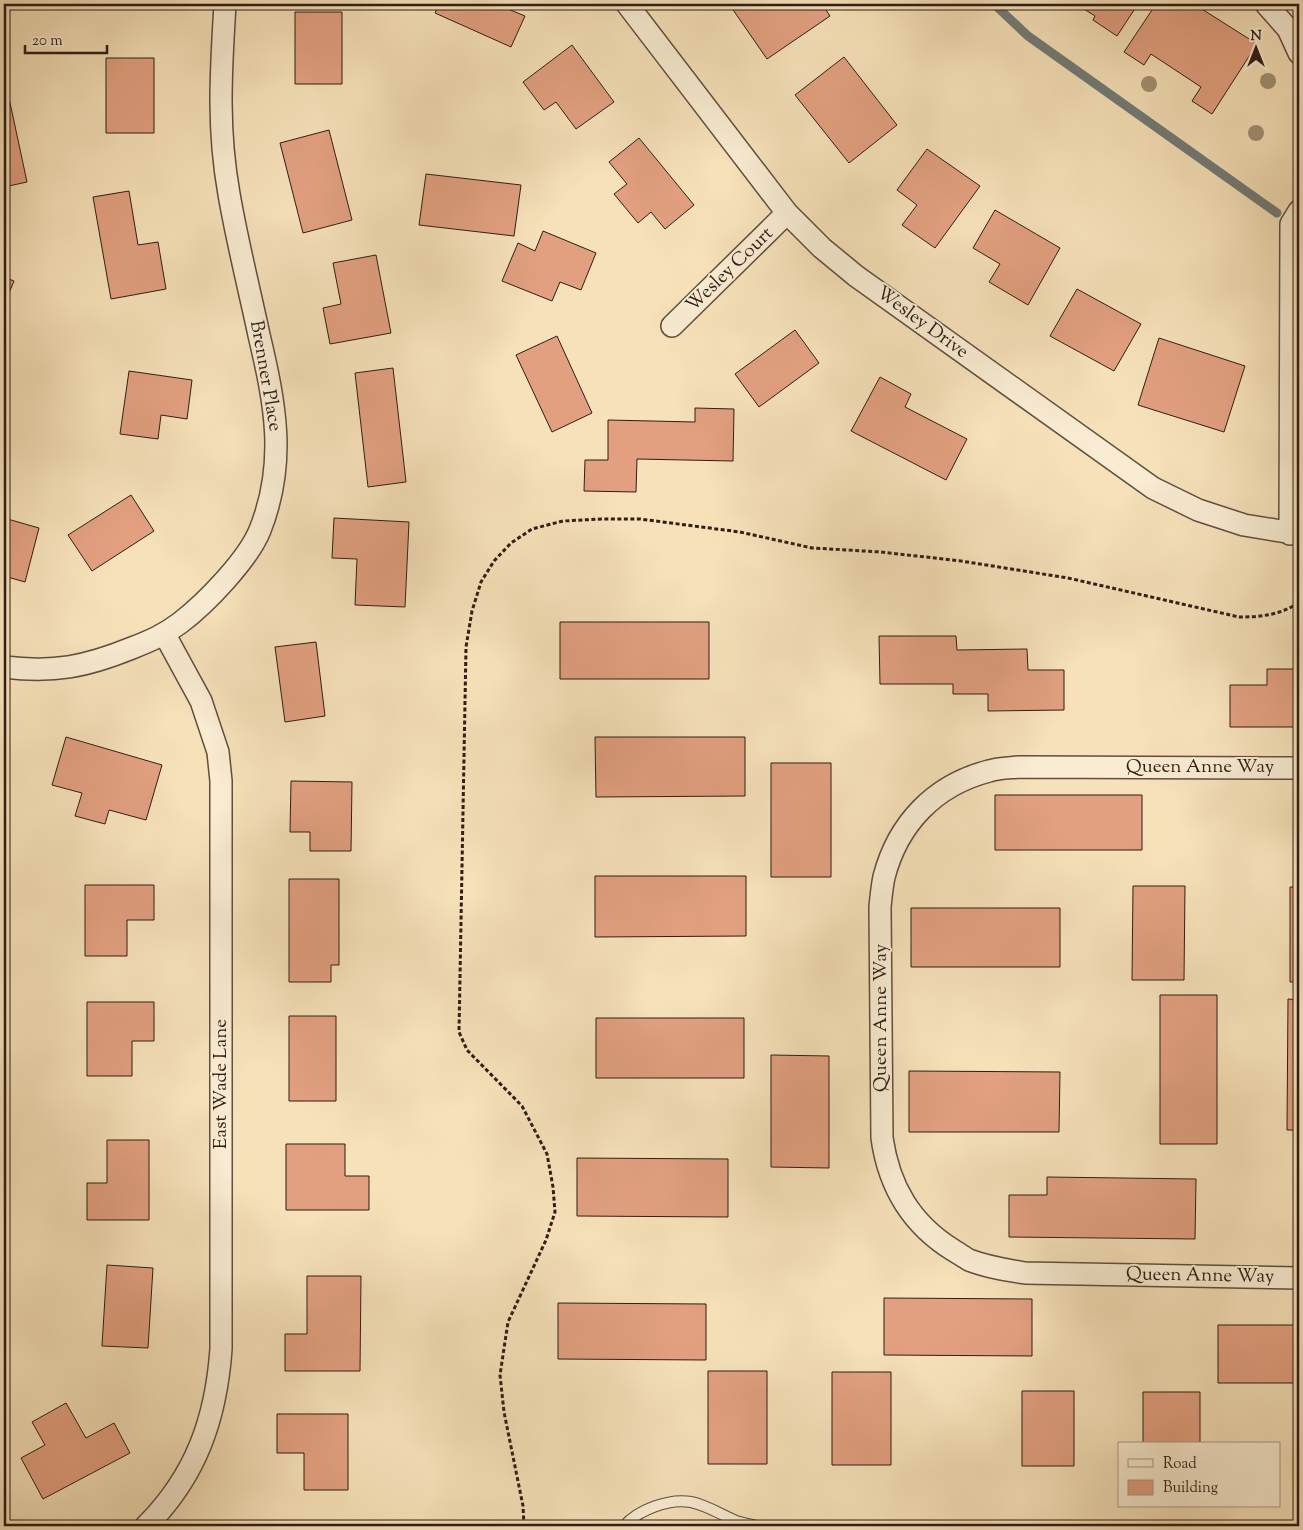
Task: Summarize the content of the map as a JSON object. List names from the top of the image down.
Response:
{
  "streets": {
    "street": [
      "Wesley Court",
      "Wesley Drive",
      "Brenner Place",
      "Queen Anne Way",
      "East Wade Lane"
    ]
  },
  "crossings": [
    ["Wesley Court", "Wesley Drive"],
    ["Brenner Place", "East Wade Lane"]
  ],
  "legend": ["Road", "Building"],
  "scale_bar": "20 m",
  "north": "top"
}
